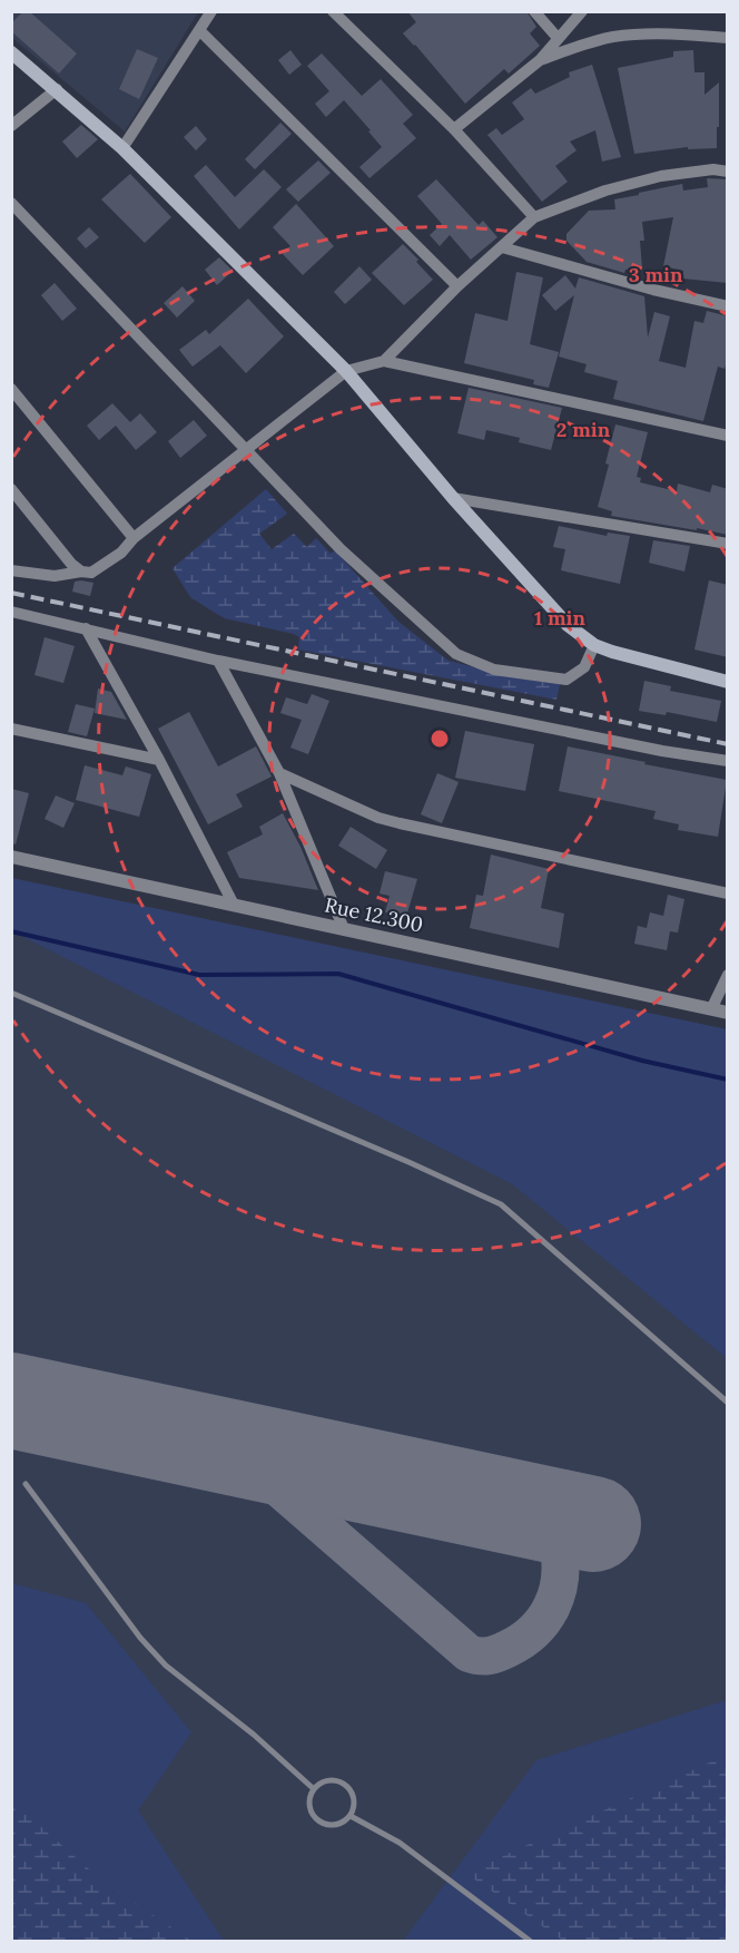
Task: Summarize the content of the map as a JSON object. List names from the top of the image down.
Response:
{
  "streets": {
    "street": ["Rue 12.300"]
  },
  "rings": ["3 min", "2 min", "1 min"]
}
